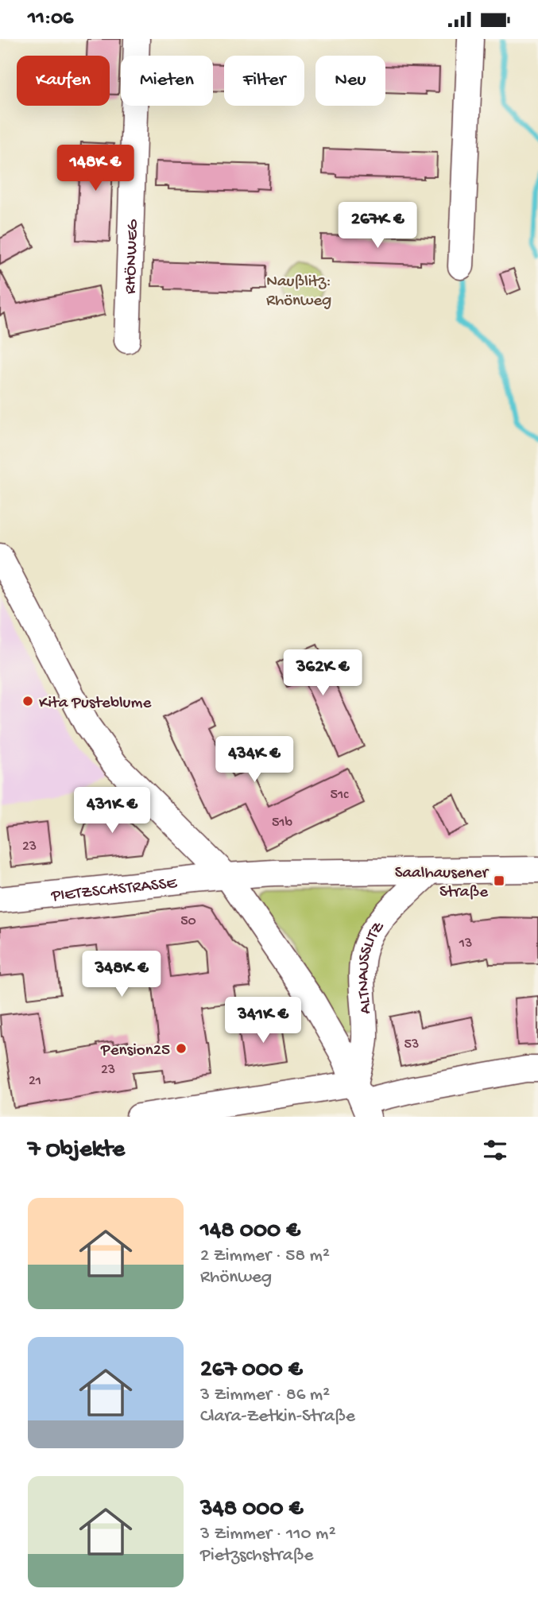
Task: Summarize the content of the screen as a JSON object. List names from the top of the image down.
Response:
{
  "streets": {
    "street": ["RHÖNWEG", "PIETZSCHSTRASSE", "ALTNAUSSLITZ"]
  },
  "parks": ["Naußlitz: Rhönweg"],
  "places": {
    "other": ["Kita Pusteblume", "Pension25"],
    "transit": ["Saalhausener Straße"]
  },
  "house_numbers": [
    "51c",
    "51b",
    "23",
    "50",
    "13",
    "53",
    "23",
    "21"
  ],
  "page": {
    "status": "11:06",
    "chip": [
      "Kaufen",
      "Mieten",
      "Filter",
      "Neu"
    ],
    "price": [
      "148K €",
      "267K €",
      "362K €",
      "434K €",
      "431K €",
      "348K €",
      "341K €"
    ],
    "heading": "7 Objekte",
    "list": [
      {
        "name": "148 000 €",
        "note": "2 Zimmer · 58 m² · Rhönweg"
      },
      {
        "name": "267 000 €",
        "note": "3 Zimmer · 86 m² · Clara-Zetkin-Straße"
      },
      {
        "name": "348 000 €",
        "note": "3 Zimmer · 110 m² · Pietzschstraße"
      }
    ]
  }
}
